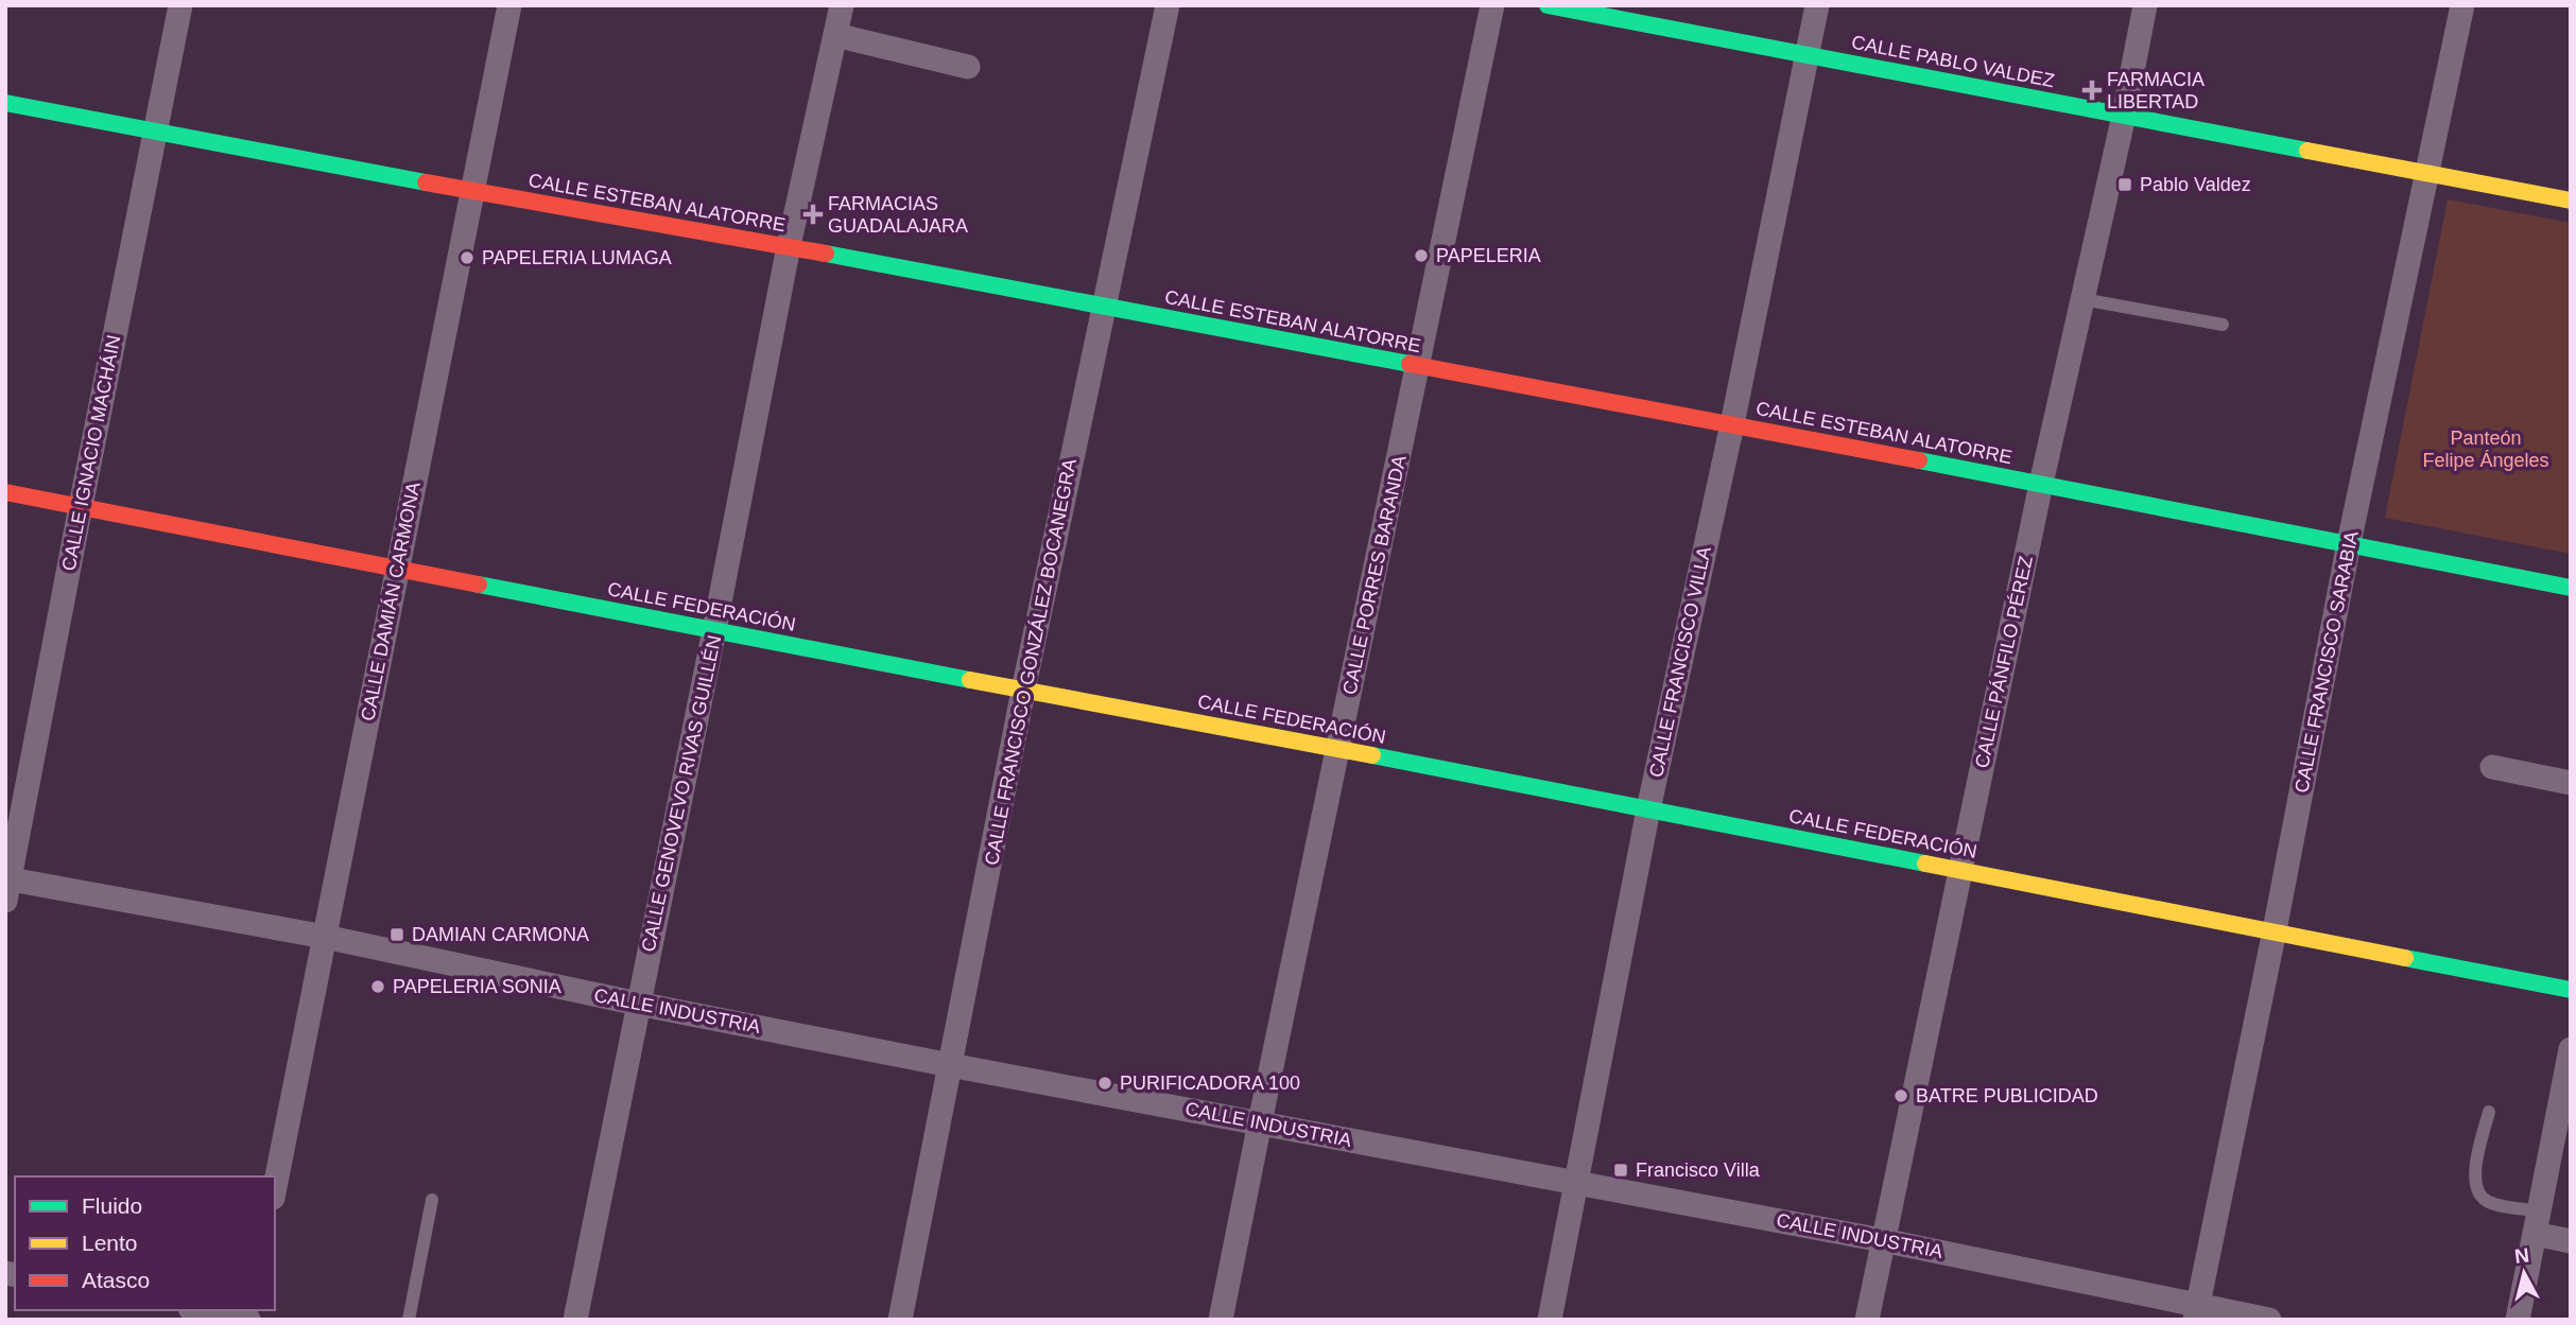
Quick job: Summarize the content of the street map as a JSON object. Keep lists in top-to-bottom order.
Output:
{
  "streets": {
    "street": [
      "CALLE PABLO VALDEZ",
      "CALLE ESTEBAN ALATORRE",
      "CALLE IGNACIO MACHÁIN",
      "CALLE PORRES BARANDA",
      "CALLE DAMIÁN CARMONA",
      "CALLE FEDERACIÓN",
      "CALLE FRANCISCO GONZÁLEZ BOCANEGRA",
      "CALLE FRANCISCO VILLA",
      "CALLE PÁNFILO PÉREZ",
      "CALLE FRANCISCO SARABIA",
      "CALLE GENOVEVO RIVAS GUILLÉN",
      "CALLE INDUSTRIA"
    ]
  },
  "crossings": [
    ["CALLE PABLO VALDEZ", "CALLE FRANCISCO VILLA"],
    ["CALLE PABLO VALDEZ", "CALLE PÁNFILO PÉREZ"],
    ["CALLE PABLO VALDEZ", "CALLE FRANCISCO SARABIA"],
    ["CALLE ESTEBAN ALATORRE", "CALLE IGNACIO MACHÁIN"],
    ["CALLE ESTEBAN ALATORRE", "CALLE PORRES BARANDA"],
    ["CALLE ESTEBAN ALATORRE", "CALLE DAMIÁN CARMONA"],
    ["CALLE ESTEBAN ALATORRE", "CALLE FRANCISCO GONZÁLEZ BOCANEGRA"],
    ["CALLE ESTEBAN ALATORRE", "CALLE FRANCISCO VILLA"],
    ["CALLE ESTEBAN ALATORRE", "CALLE PÁNFILO PÉREZ"],
    ["CALLE ESTEBAN ALATORRE", "CALLE FRANCISCO SARABIA"],
    ["CALLE ESTEBAN ALATORRE", "CALLE GENOVEVO RIVAS GUILLÉN"],
    ["CALLE IGNACIO MACHÁIN", "CALLE FEDERACIÓN"],
    ["CALLE IGNACIO MACHÁIN", "CALLE INDUSTRIA"],
    ["CALLE PORRES BARANDA", "CALLE FEDERACIÓN"],
    ["CALLE PORRES BARANDA", "CALLE INDUSTRIA"],
    ["CALLE DAMIÁN CARMONA", "CALLE FEDERACIÓN"],
    ["CALLE DAMIÁN CARMONA", "CALLE INDUSTRIA"],
    ["CALLE FEDERACIÓN", "CALLE FRANCISCO GONZÁLEZ BOCANEGRA"],
    ["CALLE FEDERACIÓN", "CALLE FRANCISCO VILLA"],
    ["CALLE FEDERACIÓN", "CALLE PÁNFILO PÉREZ"],
    ["CALLE FEDERACIÓN", "CALLE FRANCISCO SARABIA"],
    ["CALLE FEDERACIÓN", "CALLE GENOVEVO RIVAS GUILLÉN"],
    ["CALLE FRANCISCO GONZÁLEZ BOCANEGRA", "CALLE INDUSTRIA"],
    ["CALLE FRANCISCO VILLA", "CALLE INDUSTRIA"],
    ["CALLE PÁNFILO PÉREZ", "CALLE INDUSTRIA"],
    ["CALLE FRANCISCO SARABIA", "CALLE INDUSTRIA"],
    ["CALLE GENOVEVO RIVAS GUILLÉN", "CALLE INDUSTRIA"]
  ],
  "parks": ["Panteón Felipe Ángeles"],
  "places": {
    "health": ["FARMACIA LIBERTAD", "FARMACIAS GUADALAJARA"],
    "transit": ["Pablo Valdez", "DAMIAN CARMONA", "Francisco Villa"],
    "other": [
      "PAPELERIA",
      "PAPELERIA LUMAGA",
      "PAPELERIA SONIA",
      "PURIFICADORA 100",
      "BATRE PUBLICIDAD"
    ]
  },
  "legend": ["Fluido", "Lento", "Atasco"],
  "north": "top"
}
